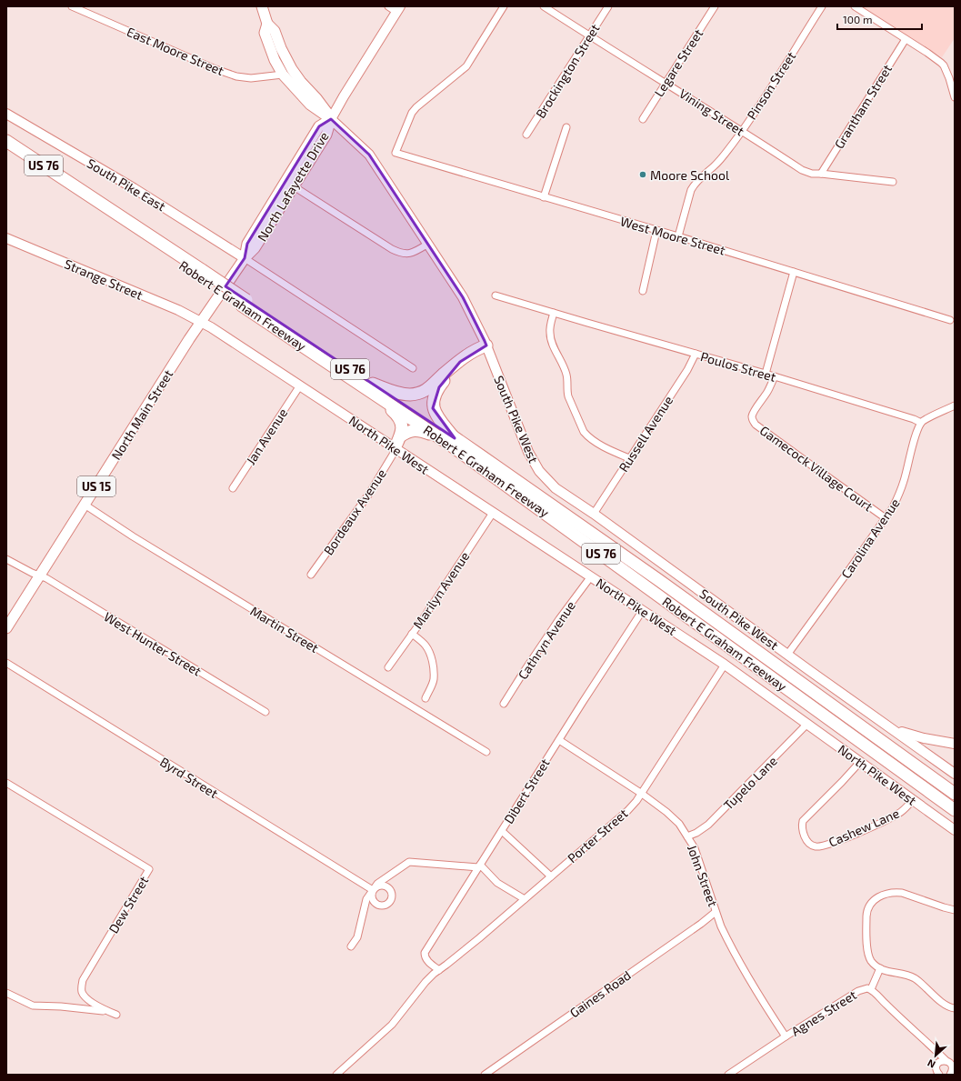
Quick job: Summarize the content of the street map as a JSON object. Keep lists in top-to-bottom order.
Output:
{
  "streets": {
    "highway": ["US 76", "Robert E Graham Freeway"],
    "main road": [
      "South Pike East",
      "North Lafayette Drive",
      "Strange Street",
      "North Main Street",
      "South Pike West",
      "North Pike West",
      "US 15"
    ],
    "street": [
      "East Moore Street",
      "Legare Street",
      "Brockington Street",
      "Pinson Street",
      "Grantham Street",
      "Vining Street",
      "West Moore Street",
      "Poulos Street",
      "Russell Avenue",
      "Jan Avenue",
      "Gamecock Village Court",
      "Bordeaux Avenue",
      "Carolina Avenue",
      "Marilyn Avenue",
      "Martin Street",
      "Cathryn Avenue",
      "West Hunter Street",
      "Byrd Street",
      "Tupelo Lane",
      "Dibert Street",
      "Cashew Lane",
      "Porter Street",
      "John Street",
      "Dew Street",
      "Gaines Road",
      "Agnes Street"
    ]
  },
  "crossings": [
    ["East Moore Street", "North Lafayette Drive"],
    ["Legare Street", "Vining Street"],
    ["Brockington Street", "Vining Street"],
    ["Pinson Street", "Vining Street"],
    ["Pinson Street", "West Moore Street"],
    ["Grantham Street", "Vining Street"],
    ["South Pike East", "North Lafayette Drive"],
    ["South Pike East", "North Main Street"],
    ["North Lafayette Drive", "North Main Street"],
    ["North Lafayette Drive", "South Pike West"],
    ["Strange Street", "North Main Street"],
    ["Strange Street", "North Pike West"],
    ["Poulos Street", "Russell Avenue"],
    ["Poulos Street", "Gamecock Village Court"],
    ["Poulos Street", "Carolina Avenue"],
    ["North Main Street", "North Pike West"],
    ["North Main Street", "Martin Street"],
    ["North Main Street", "West Hunter Street"],
    ["South Pike West", "Russell Avenue"],
    ["South Pike West", "Carolina Avenue"],
    ["Jan Avenue", "North Pike West"],
    ["North Pike West", "Bordeaux Avenue"],
    ["North Pike West", "Marilyn Avenue"],
    ["North Pike West", "Cathryn Avenue"],
    ["North Pike West", "Tupelo Lane"],
    ["North Pike West", "Dibert Street"],
    ["North Pike West", "Cashew Lane"],
    ["North Pike West", "Porter Street"],
    ["Gamecock Village Court", "Carolina Avenue"],
    ["Tupelo Lane", "John Street"],
    ["Dibert Street", "Porter Street"],
    ["Dibert Street", "John Street"],
    ["Porter Street", "John Street"],
    ["John Street", "Gaines Road"],
    ["John Street", "Agnes Street"]
  ],
  "places": ["Moore School"],
  "scale_bar": "100 m",
  "north": "bottom left"
}
